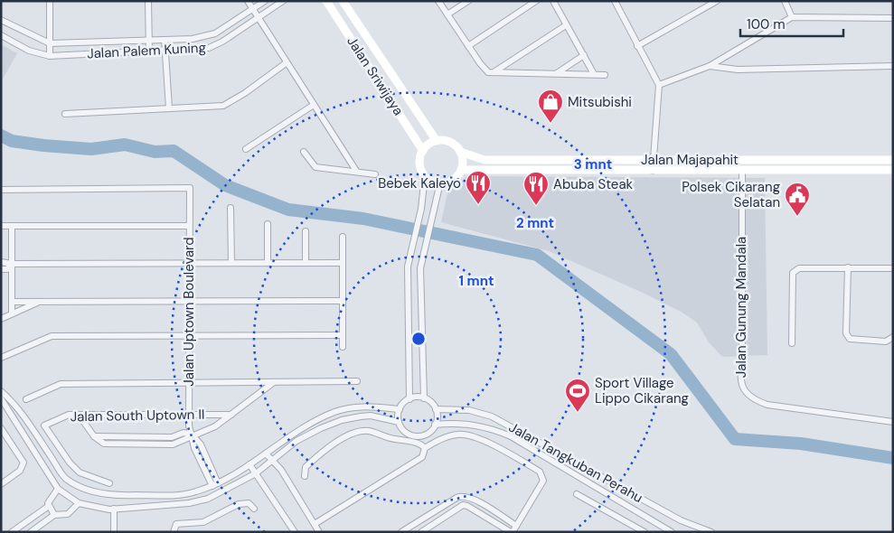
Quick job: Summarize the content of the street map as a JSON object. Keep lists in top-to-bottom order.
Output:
{
  "streets": {
    "street": [
      "Jalan Palem Kuning",
      "Jalan Sriwijaya",
      "Jalan Majapahit",
      "Jalan Gunung Mandala",
      "Jalan Uptown Boulevard",
      "Jalan South Uptown II",
      "Jalan Tangkuban Perahu"
    ]
  },
  "crossings": [
    ["Jalan Sriwijaya", "Jalan Majapahit"],
    ["Jalan Majapahit", "Jalan Gunung Mandala"],
    ["Jalan Uptown Boulevard", "Jalan South Uptown II"]
  ],
  "places": {
    "shop": ["Mitsubishi"],
    "restaurant": ["Bebek Kaleyo", "Abuba Steak"],
    "public building": ["Polsek Cikarang Selatan"],
    "sports": ["Sport Village Lippo Cikarang"]
  },
  "scale_bar": "100 m",
  "rings": ["3 mnt", "2 mnt", "1 mnt"]
}
